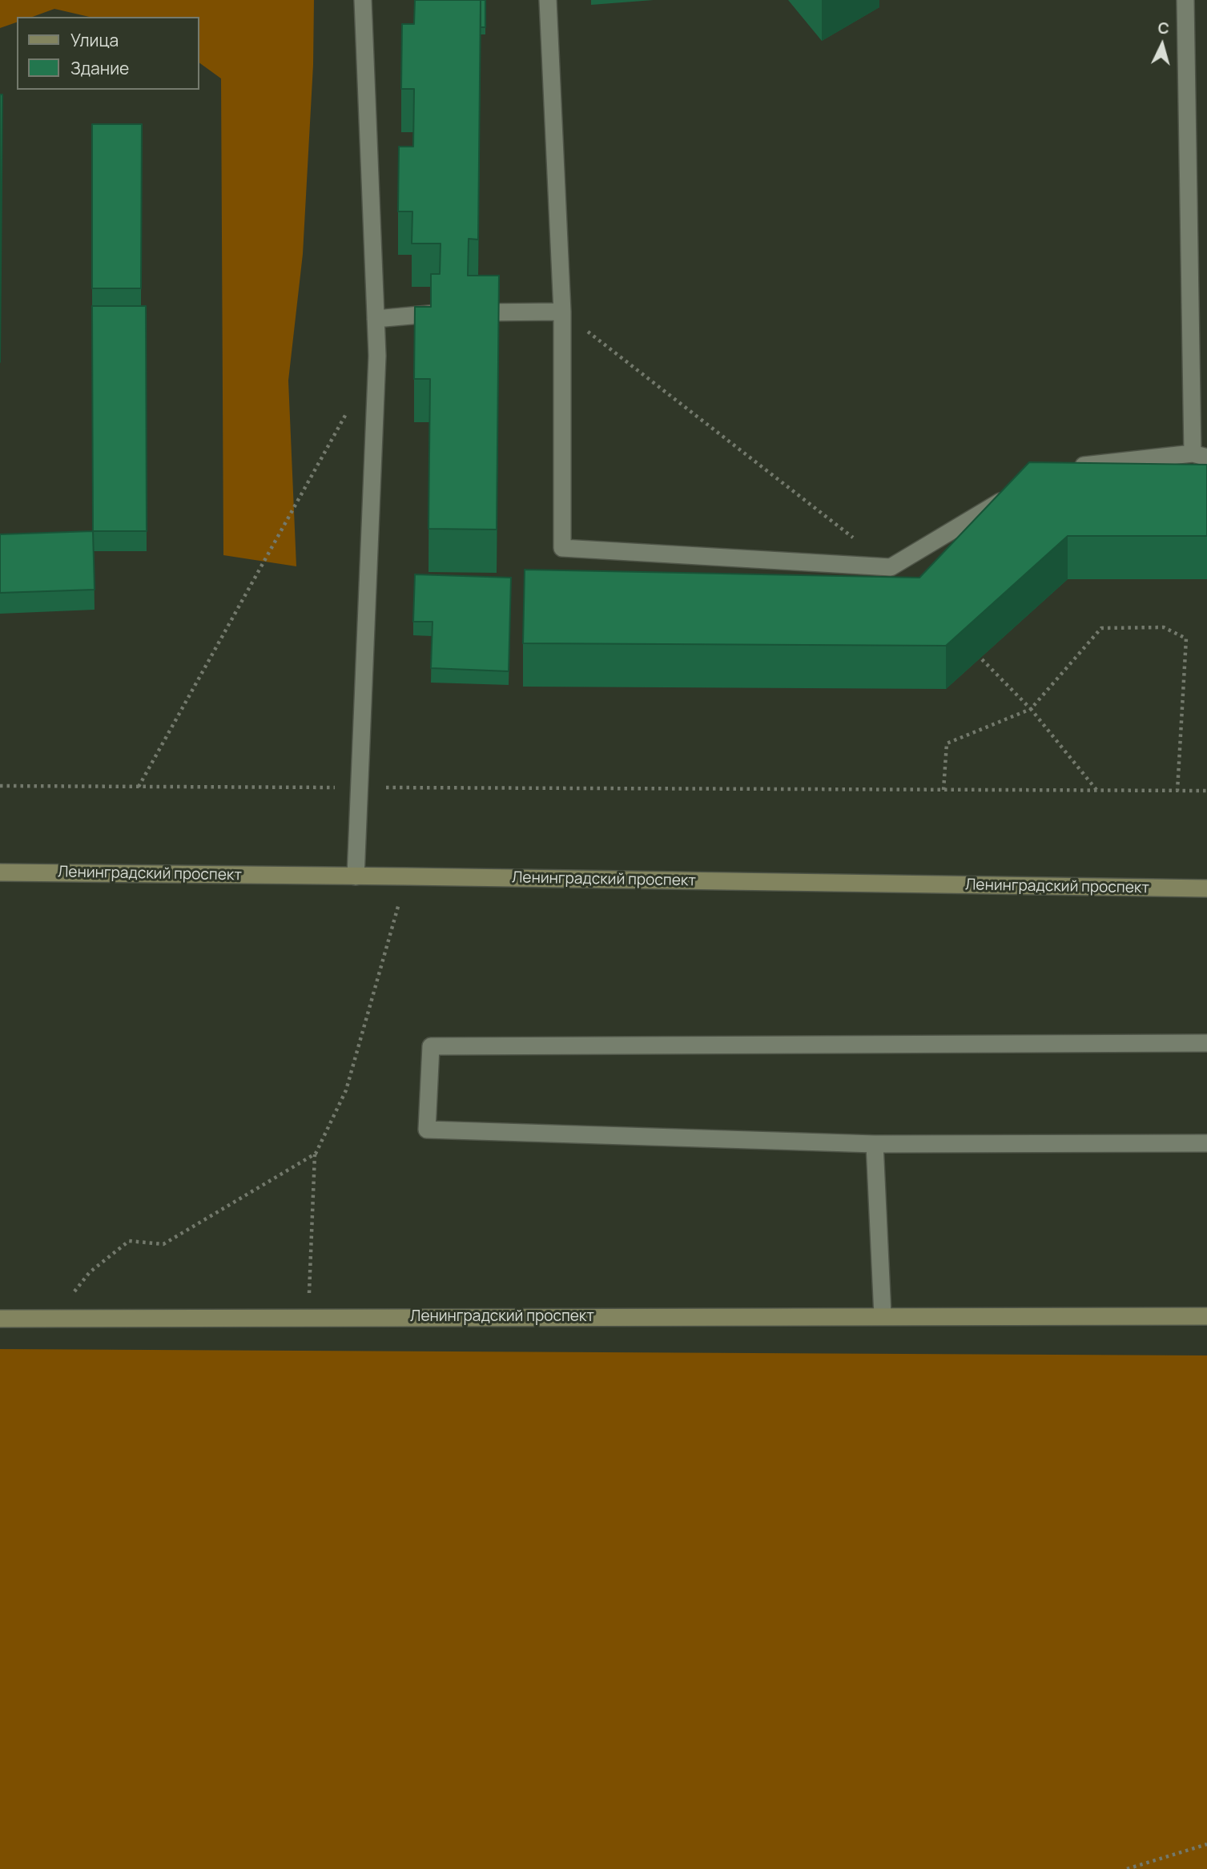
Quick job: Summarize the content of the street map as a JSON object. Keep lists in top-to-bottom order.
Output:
{
  "streets": {
    "main road": ["Ленинградский проспект"]
  },
  "legend": ["Улица", "Здание"],
  "north": "top"
}
